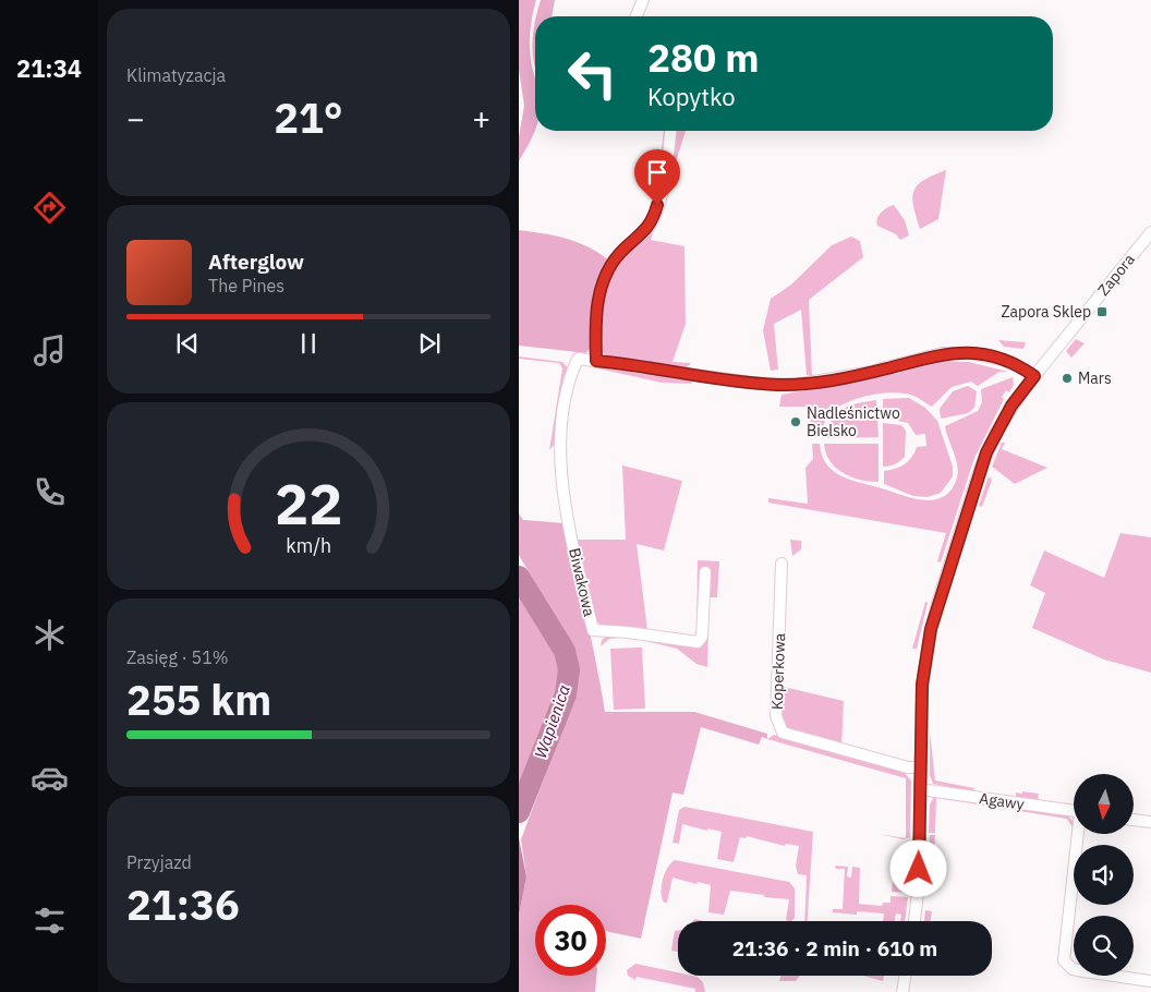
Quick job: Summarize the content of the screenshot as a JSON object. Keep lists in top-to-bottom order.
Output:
{
  "streets": {
    "street": [
      "Zapora",
      "Biwakowa",
      "Koperkowa",
      "Agawy"
    ]
  },
  "crossings": [
    ["Zapora", "Koperkowa"],
    ["Zapora", "Agawy"]
  ],
  "water": ["Wapienica"],
  "places": {
    "transit": ["Zapora Sklep"],
    "other": ["Mars", "Nadleśnictwo Bielsko"]
  },
  "north": "bottom",
  "page": {
    "tabs": "21:34",
    "tile": [
      "Klimatyzacja",
      ["Zasięg · 51%", "255 km"],
      ["Przyjazd", "21:36"]
    ],
    "turn": ["280 m", "Kopytko"],
    "heat": ["−", "21°", "+"],
    "song": ["Afterglow", "The Pines"],
    "limit": "30",
    "trip": "21:36 · 2 min · 610 m",
    "gauge": ["22", "km/h"]
  }
}
